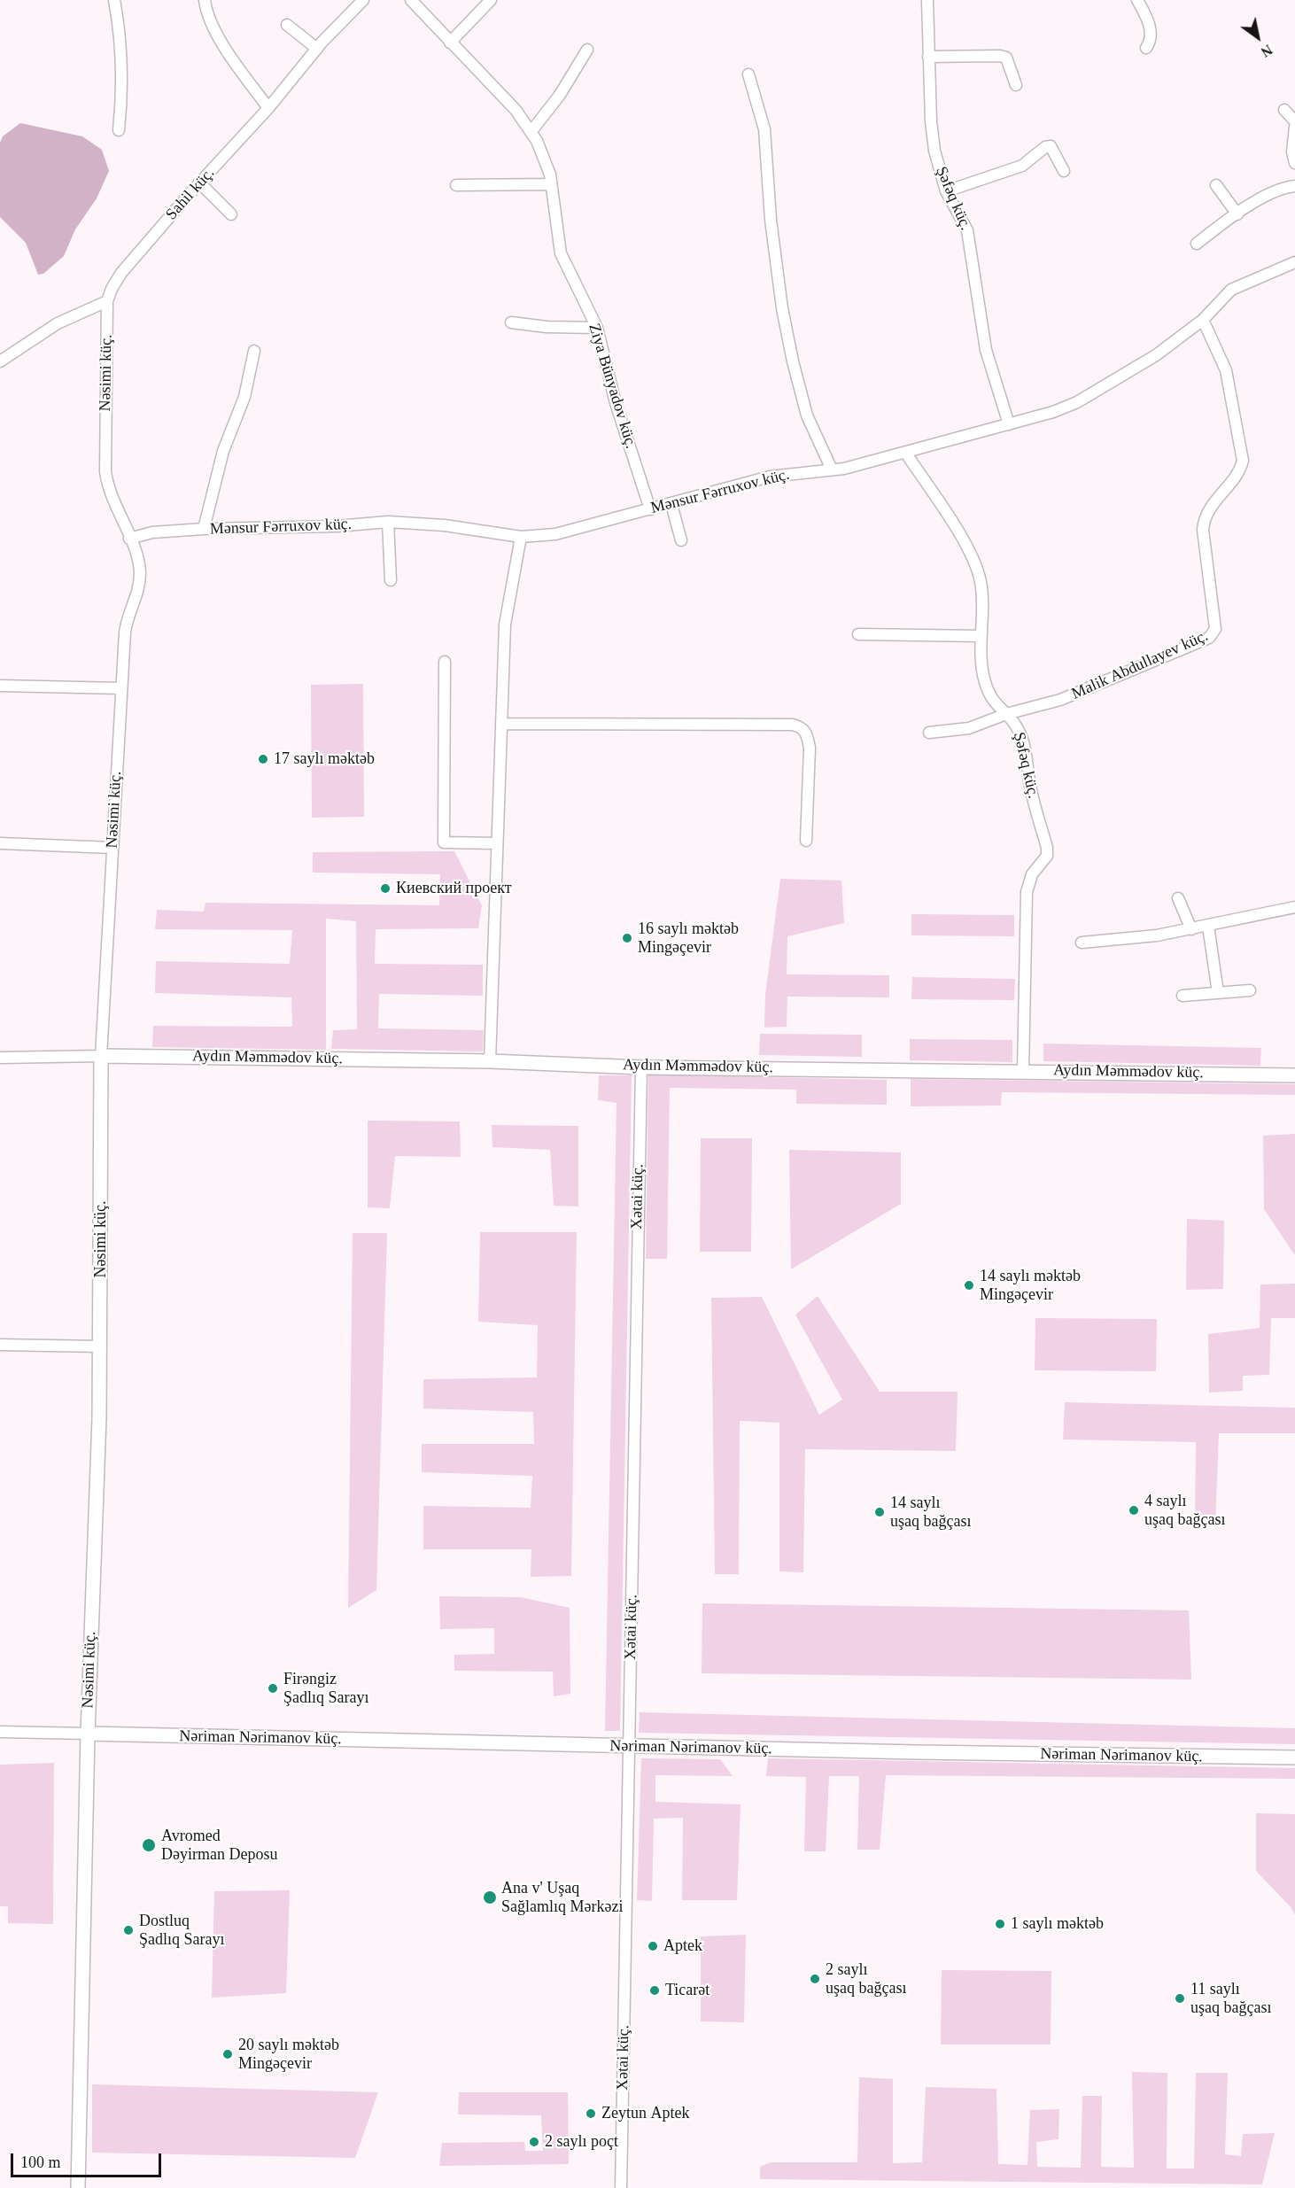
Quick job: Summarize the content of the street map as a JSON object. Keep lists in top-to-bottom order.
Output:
{
  "streets": {
    "street": [
      "Sahil küç.",
      "Şəfəq küç.",
      "Nəsimi küç.",
      "Ziya Bünyadov küç.",
      "Mənsur Fərruxov küç.",
      "Malik Abdullayev küç.",
      "Aydın Məmmədov küç.",
      "Xətai küç.",
      "Nəriman Nərimanov küç."
    ]
  },
  "crossings": [
    ["Sahil küç.", "Nəsimi küç."],
    ["Şəfəq küç.", "Mənsur Fərruxov küç."],
    ["Şəfəq küç.", "Malik Abdullayev küç."],
    ["Şəfəq küç.", "Aydın Məmmədov küç."],
    ["Nəsimi küç.", "Mənsur Fərruxov küç."],
    ["Nəsimi küç.", "Aydın Məmmədov küç."],
    ["Nəsimi küç.", "Nəriman Nərimanov küç."],
    ["Ziya Bünyadov küç.", "Mənsur Fərruxov küç."],
    ["Mənsur Fərruxov küç.", "Malik Abdullayev küç."],
    ["Aydın Məmmədov küç.", "Xətai küç."],
    ["Xətai küç.", "Nəriman Nərimanov küç."]
  ],
  "places": [
    "17 saylı məktəb",
    "Киевский проект",
    "16 saylı məktəb Mingəçevir",
    "14 saylı məktəb Mingəçevir",
    "4 saylı uşaq bağçası",
    "14 saylı uşaq bağçası",
    "Firəngiz Şadlıq Sarayı",
    "Avromed Dəyirman Deposu",
    "Ana v' Uşaq Sağlamlıq Mərkəzi",
    "1 saylı məktəb",
    "Dostluq Şadlıq Sarayı",
    "Aptek",
    "2 saylı uşaq bağçası",
    "Ticarət",
    "11 saylı uşaq bağçası",
    "20 saylı məktəb Mingəçevir",
    "Zeytun Aptek",
    "2 saylı poçt"
  ],
  "scale_bar": "100 m",
  "north": "bottom right"
}
